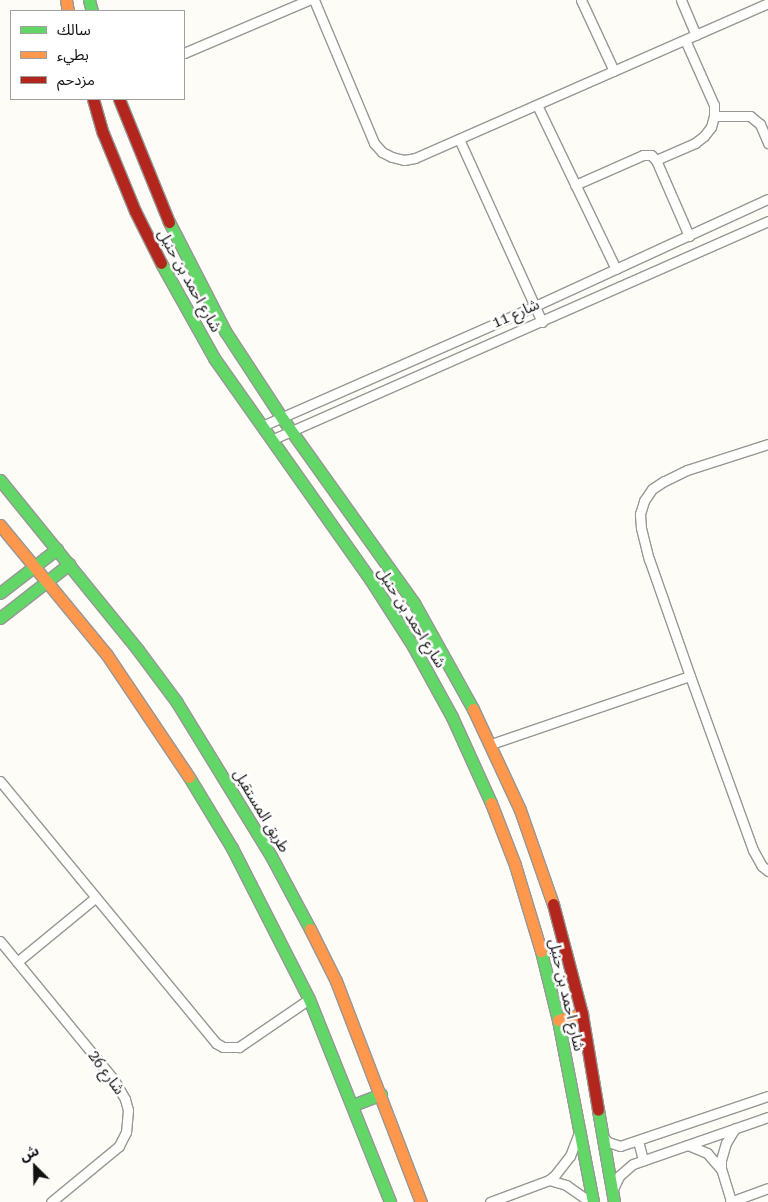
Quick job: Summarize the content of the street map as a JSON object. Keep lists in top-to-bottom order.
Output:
{
  "streets": {
    "street": [
      "شارع احمد بن حنبل",
      "شارع 11",
      "طريق المستقبل",
      "شارع 26"
    ]
  },
  "crossings": [
    ["شارع احمد بن حنبل", "شارع 11"]
  ],
  "legend": ["سالك", "بطيء", "مزدحم"],
  "north": "top left"
}
